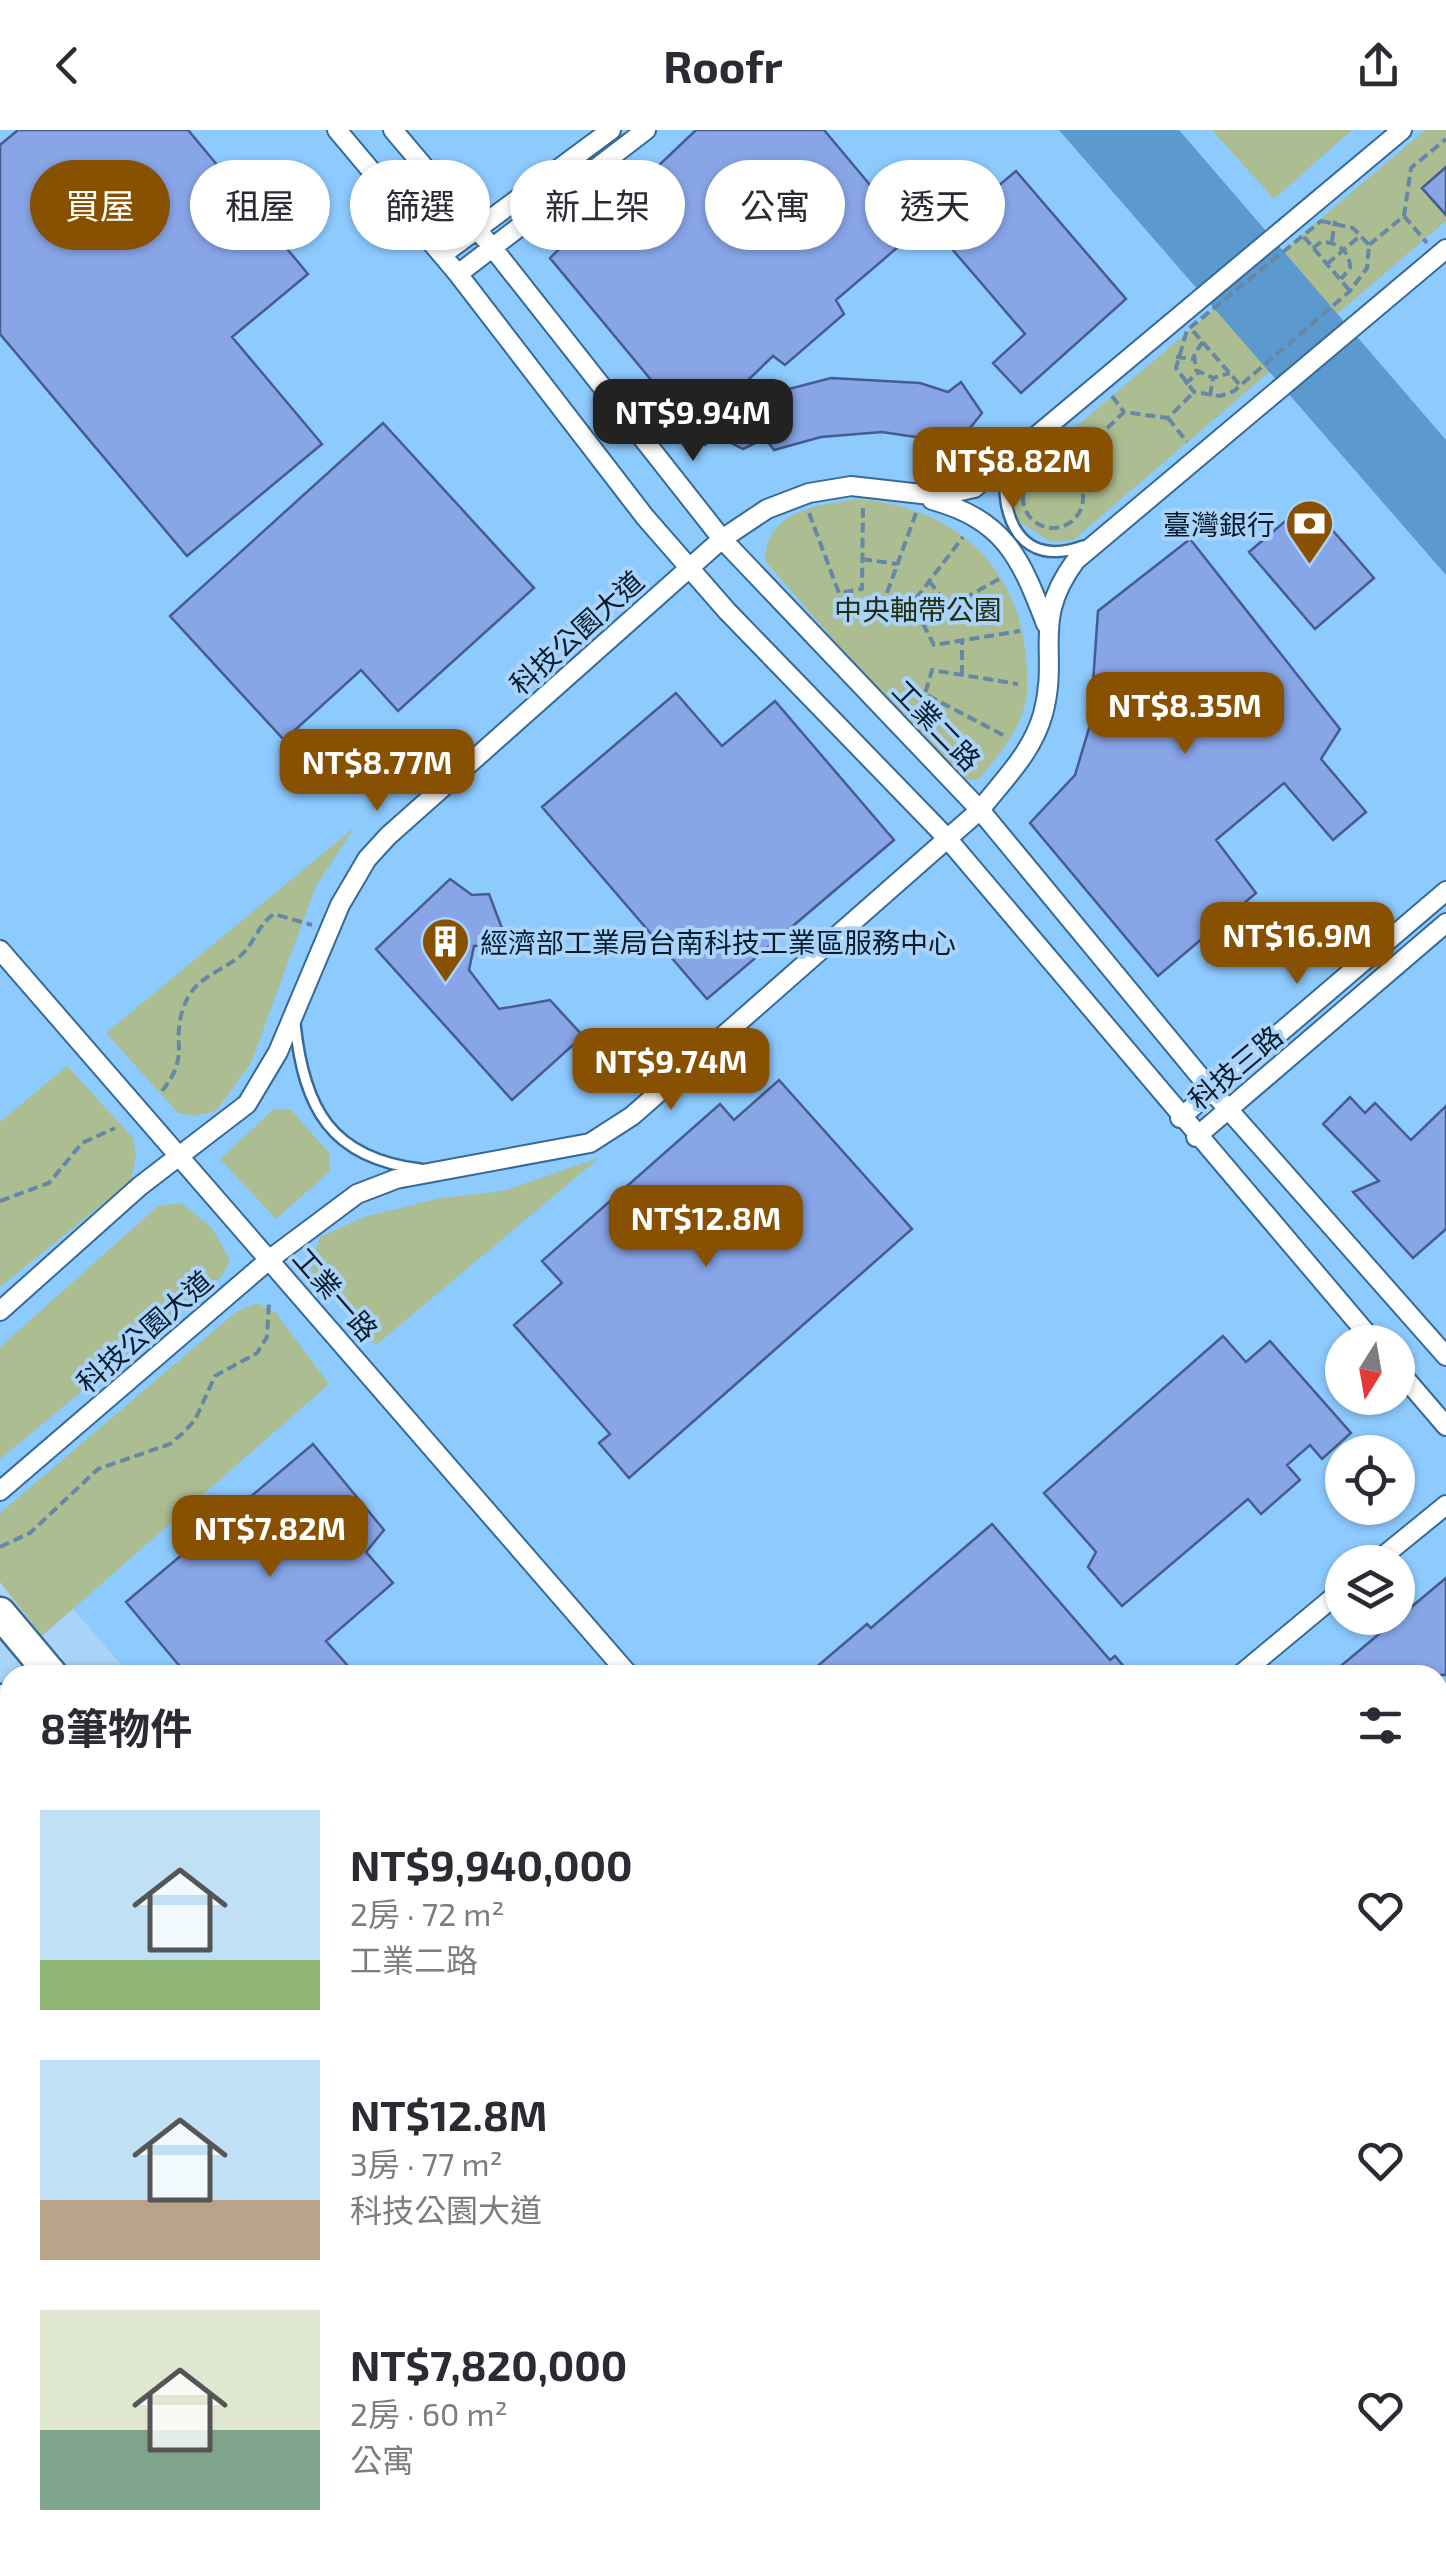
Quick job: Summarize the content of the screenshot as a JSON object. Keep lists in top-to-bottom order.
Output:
{
  "streets": {
    "street": [
      "科技公園大道",
      "工業二路",
      "科技三路",
      "工業一路"
    ]
  },
  "crossings": [
    ["科技公園大道", "工業二路"],
    ["科技公園大道", "工業一路"],
    ["工業二路", "科技三路"]
  ],
  "parks": ["中央軸帶公園"],
  "places": {
    "bank": ["臺灣銀行"],
    "building": ["經濟部工業局台南科技工業區服務中心"]
  },
  "north": "bottom",
  "page": {
    "header": "Roofr",
    "chip": [
      "買屋",
      "租屋",
      "篩選",
      "新上架",
      "公寓",
      "透天"
    ],
    "price": [
      "NT$9.94M",
      "NT$8.82M",
      "NT$8.35M",
      "NT$8.77M",
      "NT$16.9M",
      "NT$9.74M",
      "NT$12.8M",
      "NT$7.82M"
    ],
    "heading": "8筆物件",
    "list": [
      {
        "name": "NT$9,940,000",
        "note": "2房 · 72 m² · 工業二路"
      },
      {
        "name": "NT$12.8M",
        "note": "3房 · 77 m² · 科技公園大道"
      },
      {
        "name": "NT$7,820,000",
        "note": "2房 · 60 m² · 公寓"
      }
    ]
  }
}
